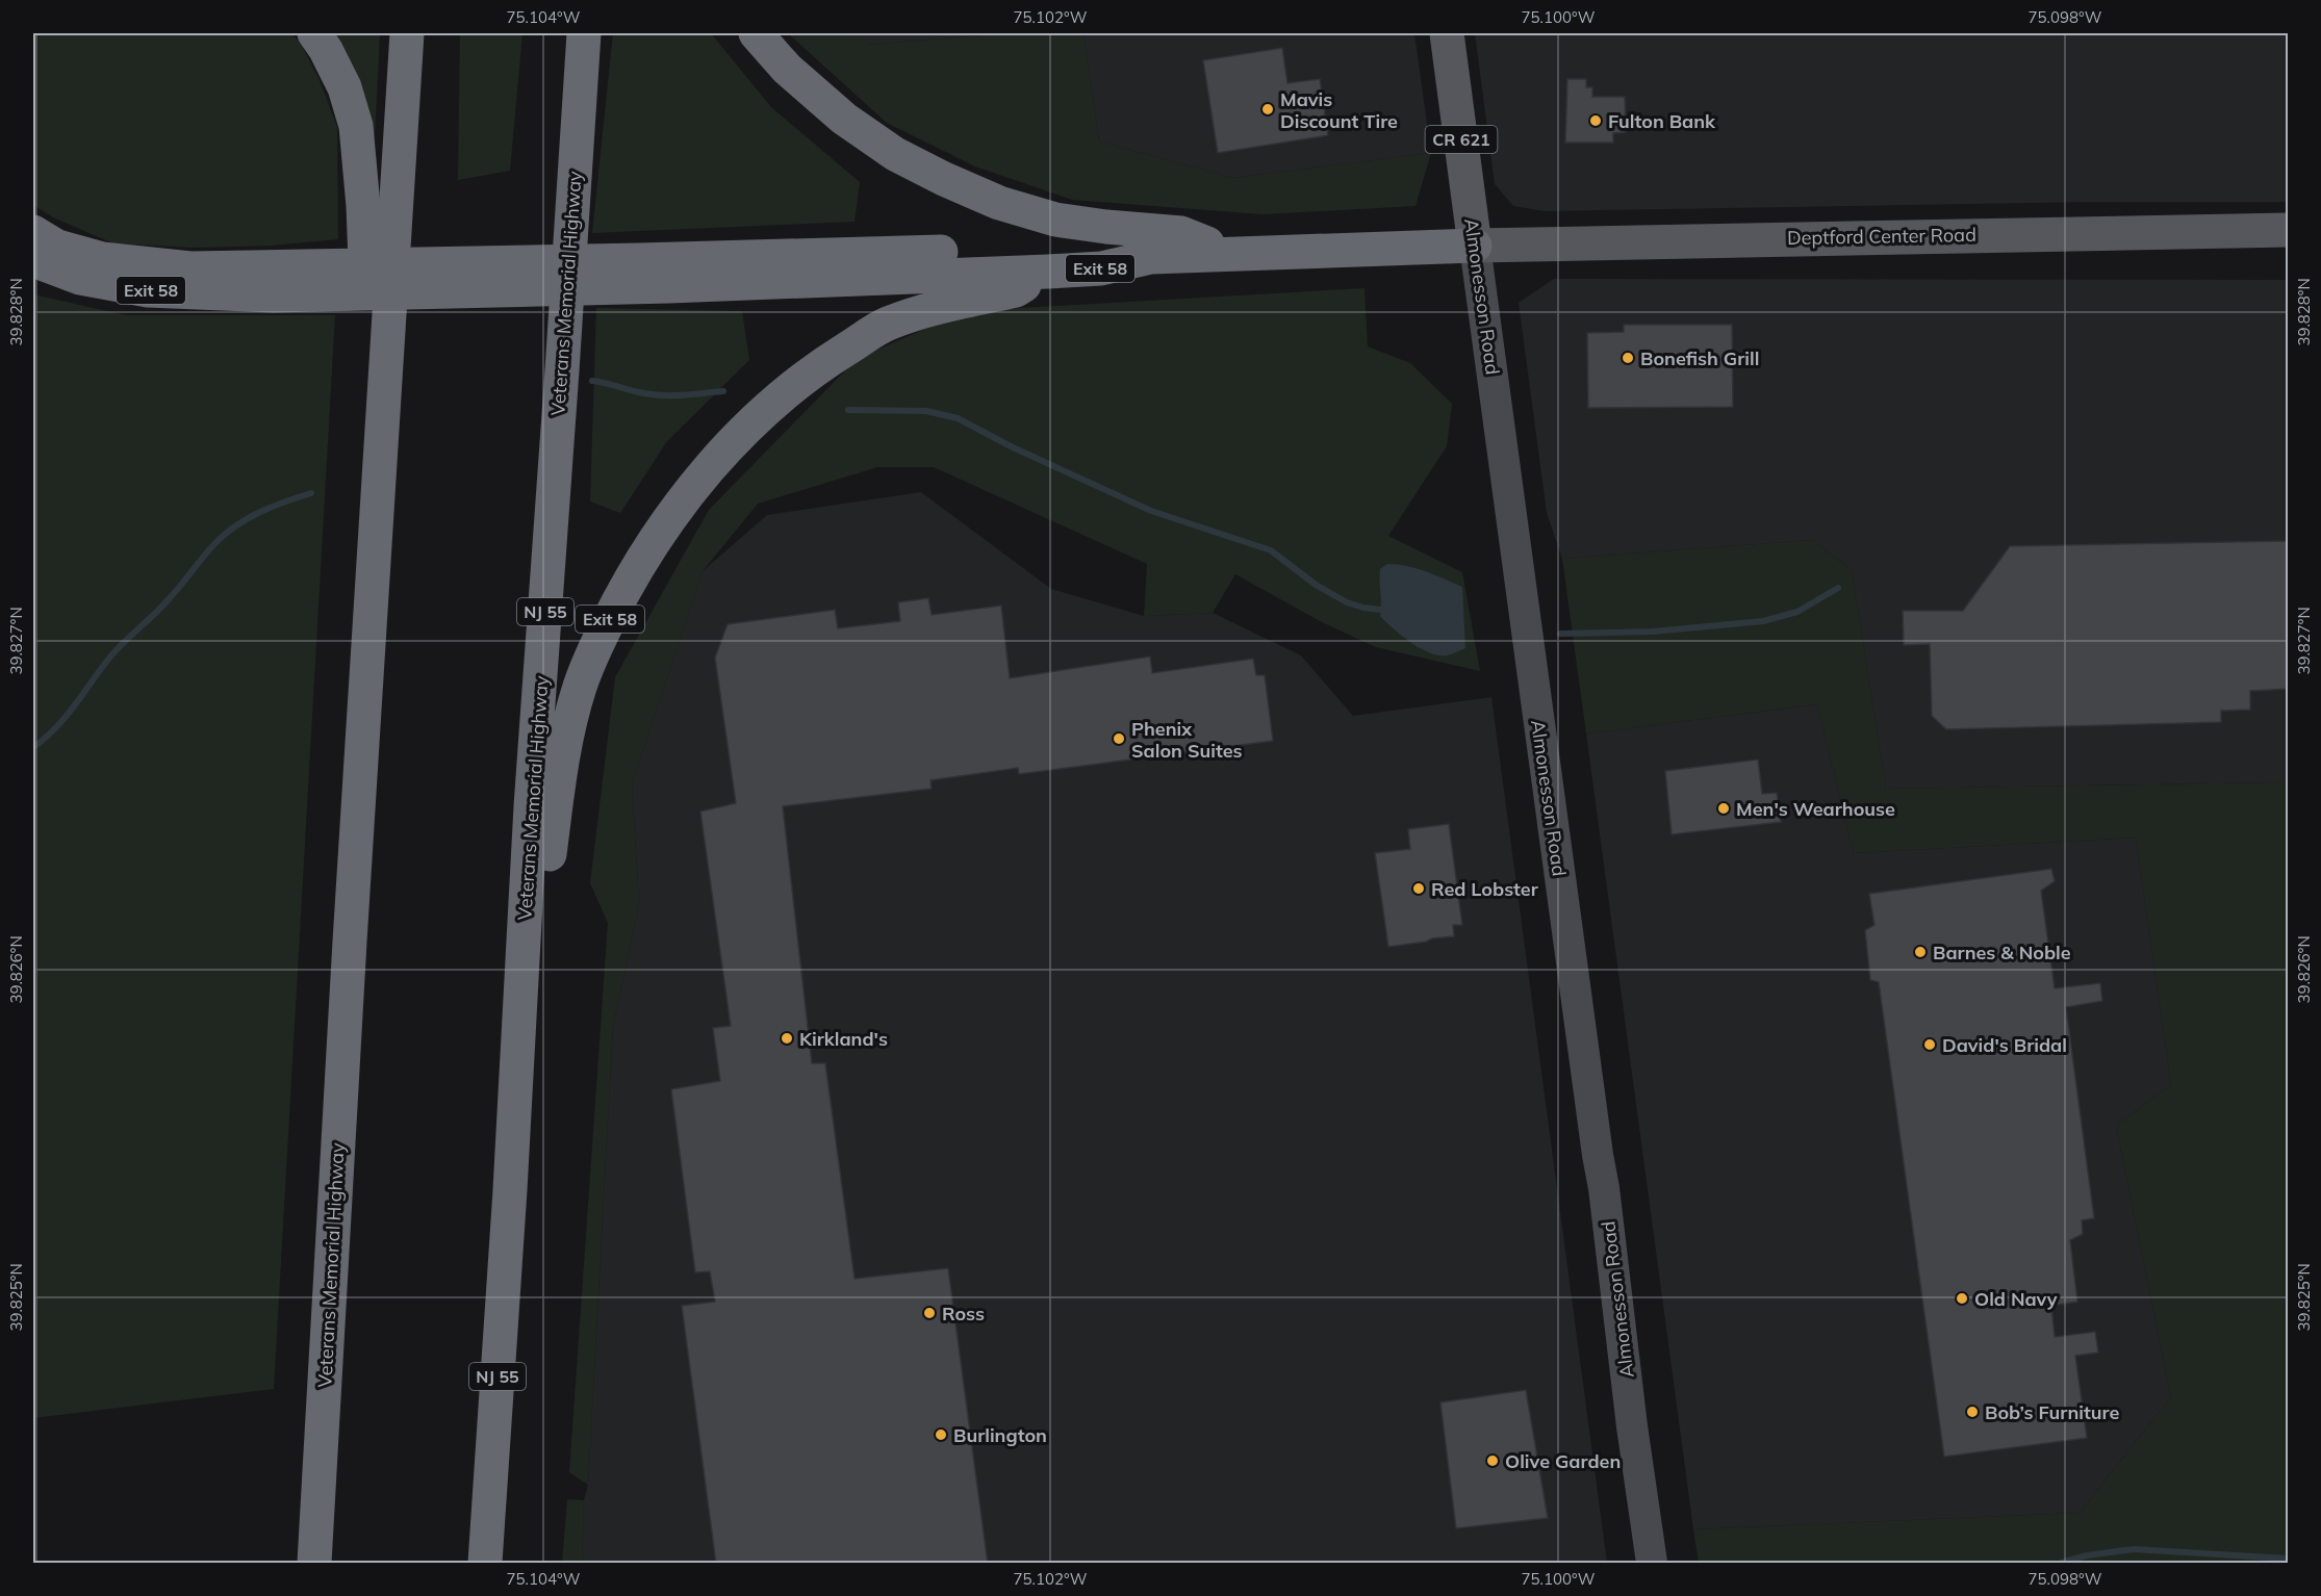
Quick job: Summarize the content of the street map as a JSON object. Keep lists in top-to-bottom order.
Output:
{
  "streets": {
    "highway": ["Exit 58", "Veterans Memorial Highway", "NJ 55"],
    "main road": ["CR 621", "Deptford Center Road", "Almonesson Road"]
  },
  "crossings": [
    ["Deptford Center Road", "Almonesson Road"],
    ["Exit 58", "Veterans Memorial Highway"]
  ],
  "places": [
    "Mavis Discount Tire",
    "Fulton Bank",
    "Bonefish Grill",
    "Phenix Salon Suites",
    "Men's Wearhouse",
    "Red Lobster",
    "Barnes & Noble",
    "Kirkland's",
    "David's Bridal",
    "Old Navy",
    "Ross",
    "Bob’s Furniture",
    "Burlington",
    "Olive Garden"
  ],
  "coordinates": [
    "75.104°W",
    "75.102°W",
    "75.100°W",
    "75.098°W",
    "39.828°N",
    "39.827°N",
    "39.826°N",
    "39.825°N"
  ]
}
